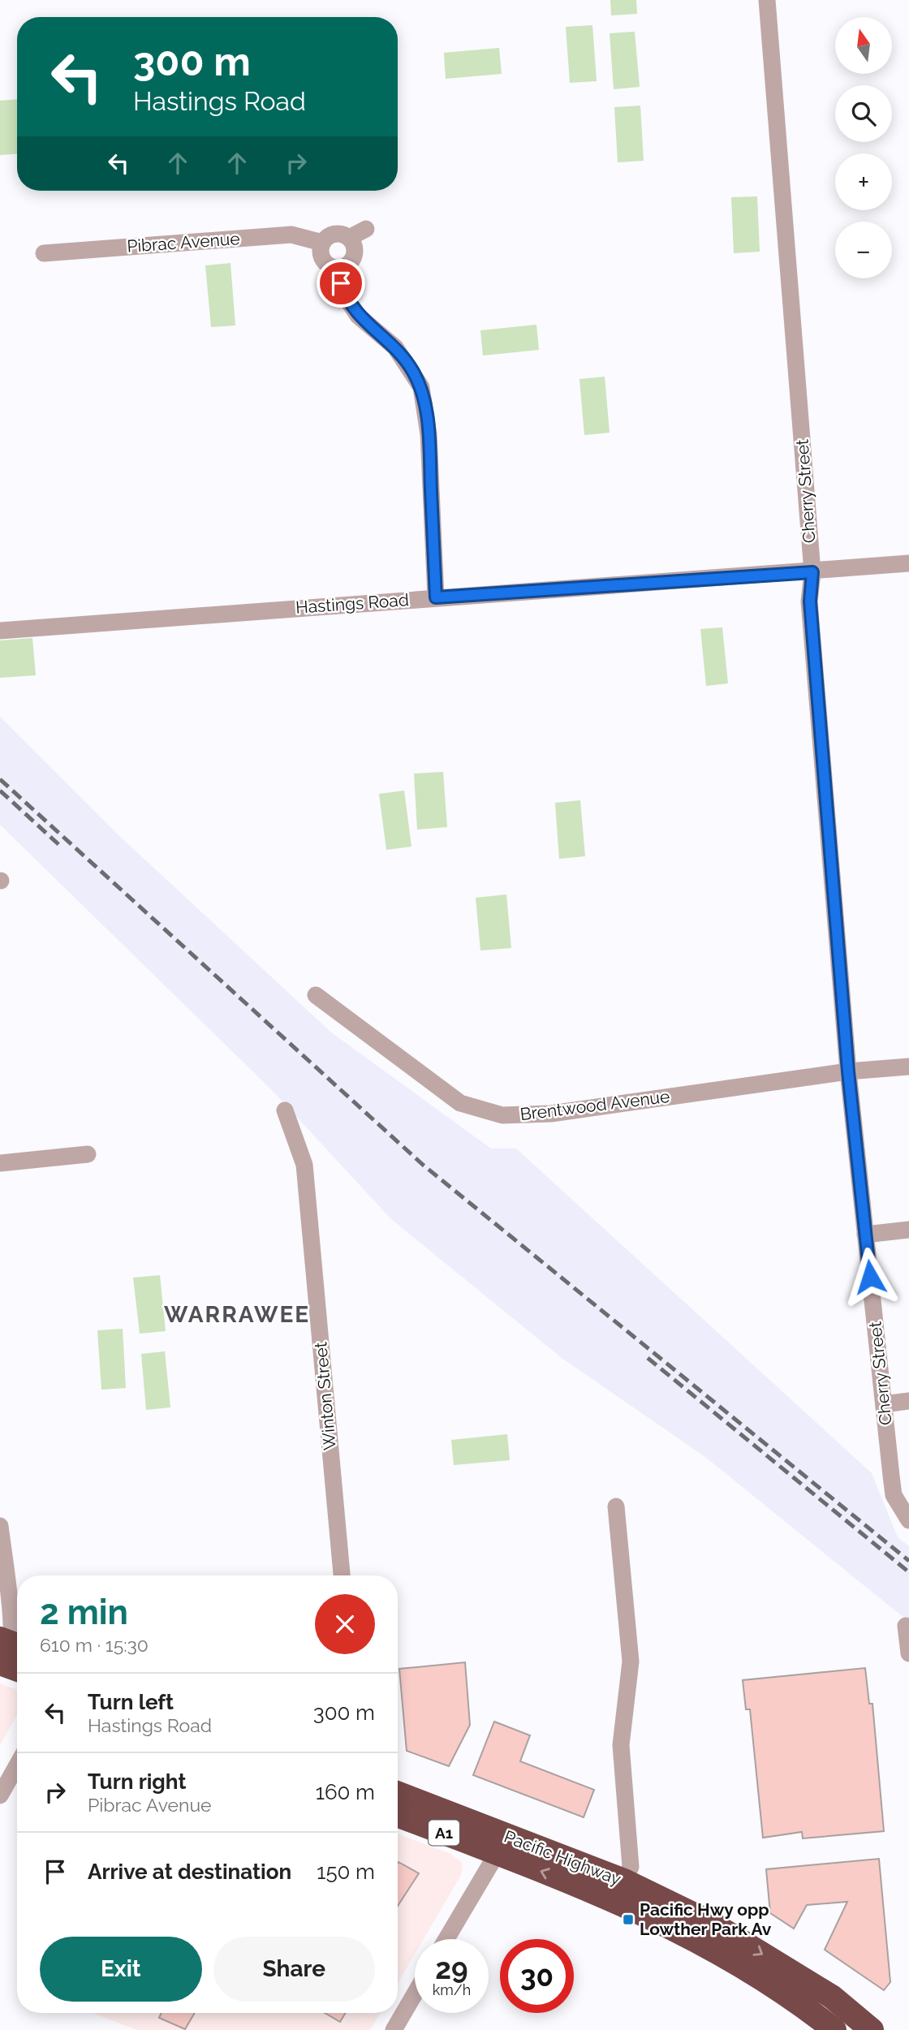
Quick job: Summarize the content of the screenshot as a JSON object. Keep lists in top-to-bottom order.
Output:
{
  "streets": {
    "highway": ["A1", "Pacific Highway"],
    "street": [
      "Pibrac Avenue",
      "Cherry Street",
      "Hastings Road",
      "Brentwood Avenue",
      "Winton Street"
    ]
  },
  "crossings": [
    ["Cherry Street", "Hastings Road"],
    ["Cherry Street", "Brentwood Avenue"]
  ],
  "districts": ["WARRAWEE"],
  "places": {
    "transit": ["Pacific Hwy opp Lowther Park Av"]
  },
  "north": "top",
  "page": {
    "map_buttons": ["+", "−"],
    "turn": ["300 m", "Hastings Road"],
    "heading": ["2 min", "610 m · 15:30"],
    "list": [
      {
        "name": "Turn left",
        "note": "Hastings Road",
        "value": "300 m"
      },
      {
        "name": "Turn right",
        "note": "Pibrac Avenue",
        "value": "160 m"
      },
      {
        "name": "Arrive at destination",
        "value": "150 m"
      }
    ],
    "buttons": ["Exit", "Share"],
    "speed": "29 km/h",
    "limit": "30"
  }
}
